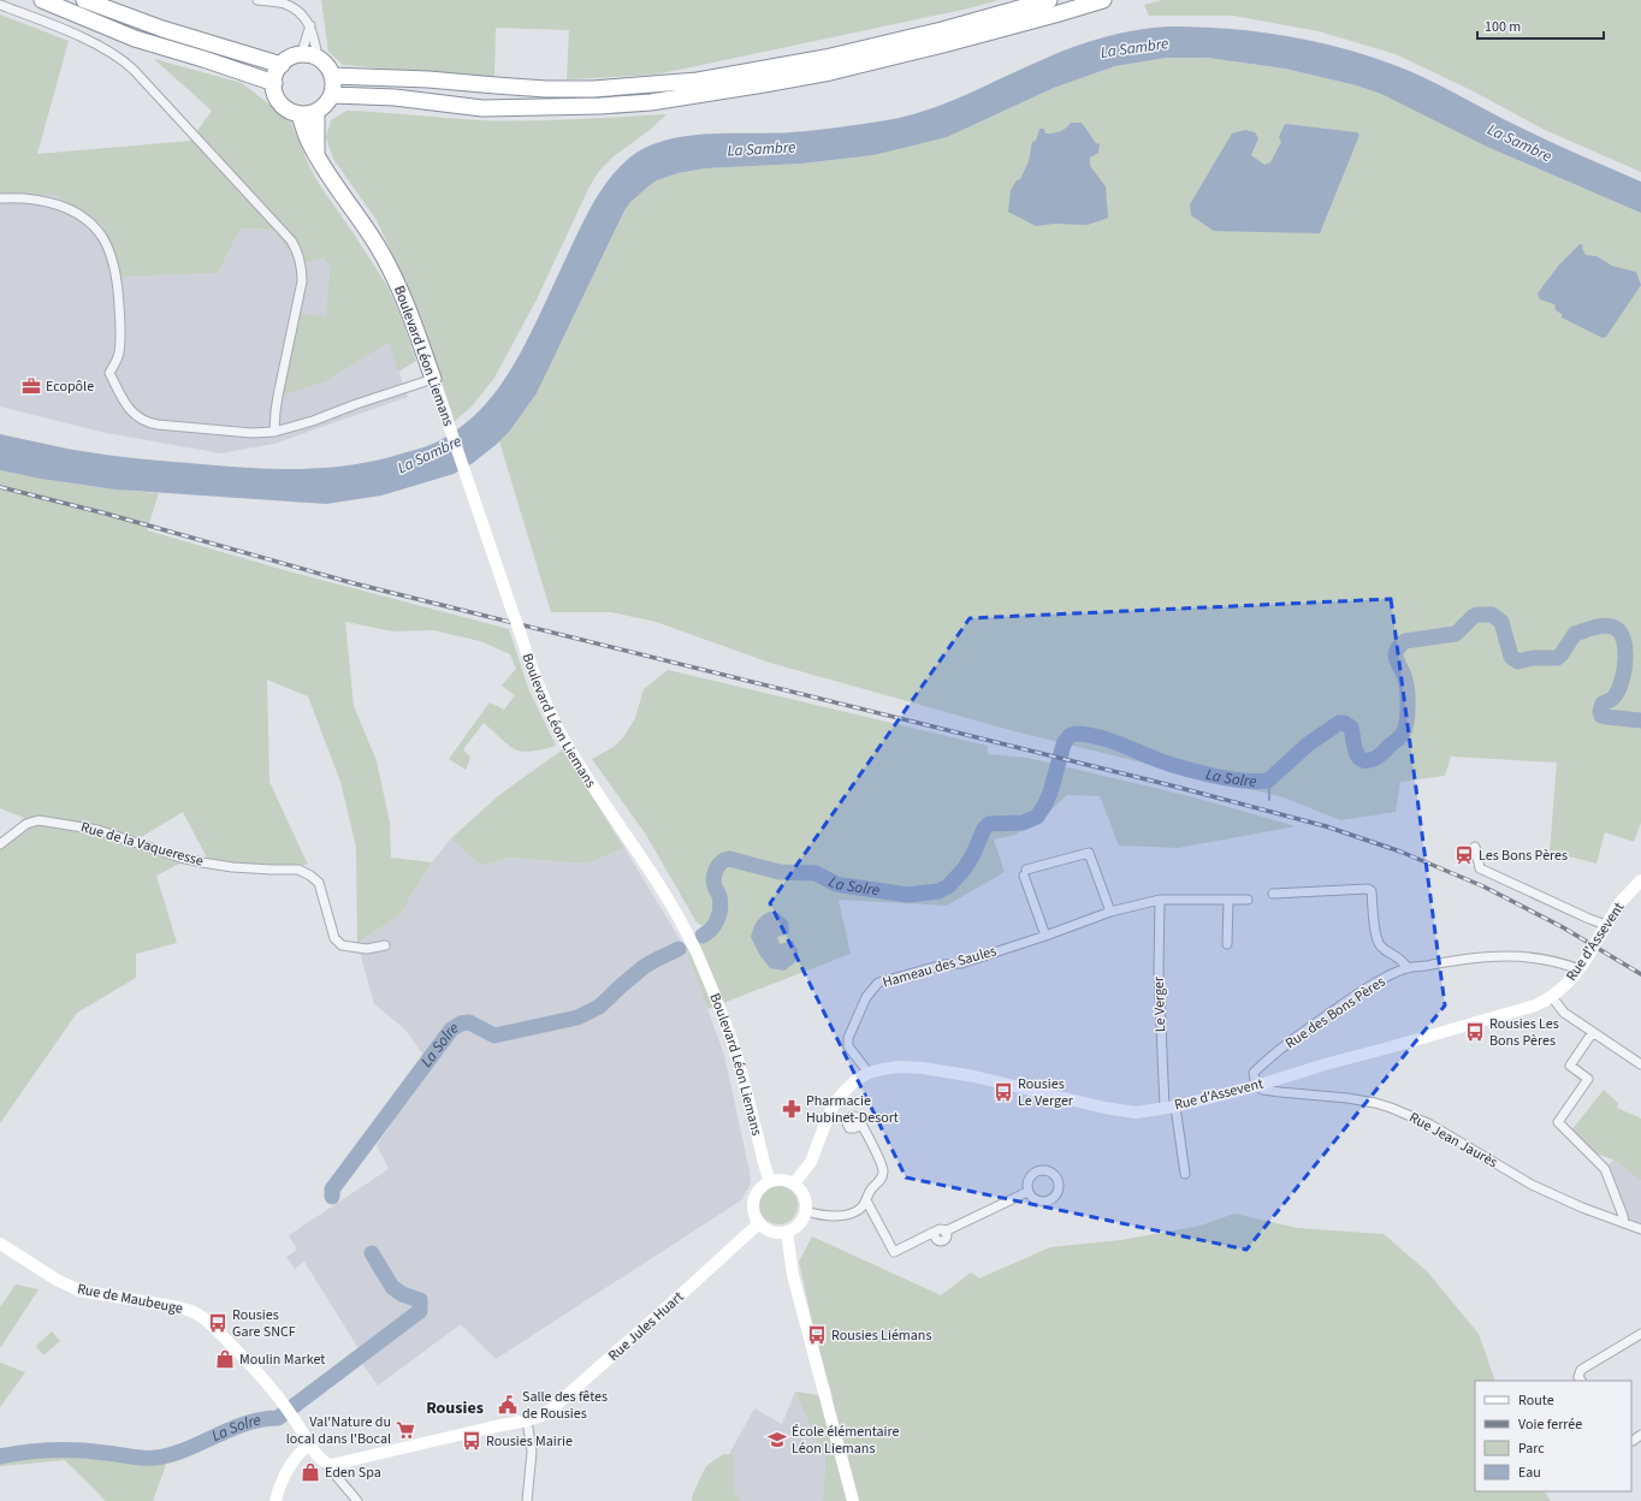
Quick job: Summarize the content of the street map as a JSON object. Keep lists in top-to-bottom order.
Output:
{
  "streets": {
    "highway": ["Boulevard Léon Liemans"],
    "street": [
      "Rue de la Vaqueresse",
      "Rue d'Assevent",
      "Hameau des Saules",
      "Le Verger",
      "Rue des Bons Pères",
      "Rue Jean Jaurès",
      "Rue de Maubeuge",
      "Rue Jules Huart"
    ]
  },
  "crossings": [
    ["Boulevard Léon Liemans", "Rue d'Assevent"],
    ["Boulevard Léon Liemans", "Rue Jules Huart"],
    ["Rue d'Assevent", "Hameau des Saules"],
    ["Rue d'Assevent", "Le Verger"],
    ["Rue d'Assevent", "Rue des Bons Pères"],
    ["Rue d'Assevent", "Rue Jean Jaurès"],
    ["Rue d'Assevent", "Rue Jules Huart"],
    ["Rue des Bons Pères", "Rue Jean Jaurès"],
    ["Rue de Maubeuge", "Rue Jules Huart"]
  ],
  "districts": ["Rousies"],
  "water": ["La Sambre", "La Solre"],
  "places": {
    "office": ["Ecopôle"],
    "station": ["Les Bons Pères"],
    "bus stop": [
      "Rousies Les Bons Pères",
      "Rousies Le Verger",
      "Rousies Gare SNCF",
      "Rousies Liémans",
      "Rousies Mairie"
    ],
    "pharmacy": ["Pharmacie Hubinet-Desort"],
    "shop": ["Moulin Market", "Eden Spa"],
    "public building": ["Salle des fêtes de Rousies"],
    "supermarket": ["Val'Nature du local dans l'Bocal"],
    "school or university": ["École élémentaire Léon Liemans"]
  },
  "legend": [
    "Route",
    "Voie ferrée",
    "Parc",
    "Eau"
  ],
  "scale_bar": "100 m"
}
